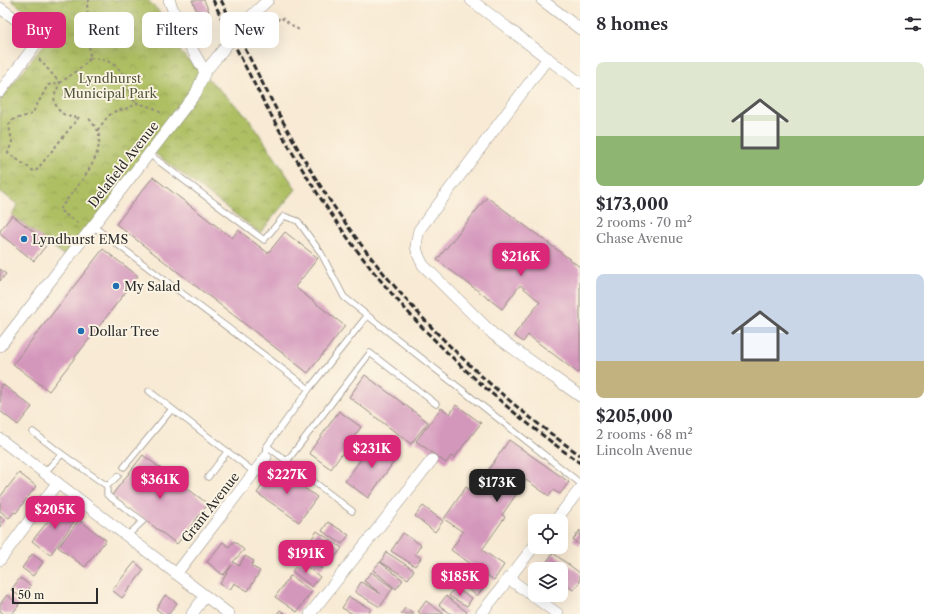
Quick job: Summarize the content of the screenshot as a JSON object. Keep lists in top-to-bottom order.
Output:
{
  "streets": {
    "street": ["Delafield Avenue", "Grant Avenue"]
  },
  "parks": ["Lyndhurst Municipal Park"],
  "places": ["Lyndhurst EMS", "My Salad", "Dollar Tree"],
  "scale_bar": "50 m",
  "page": {
    "heading": "8 homes",
    "chip": [
      "Buy",
      "Rent",
      "Filters",
      "New"
    ],
    "list": [
      {
        "name": "$173,000",
        "note": "2 rooms · 70 m² · Chase Avenue"
      },
      {
        "name": "$205,000",
        "note": "2 rooms · 68 m² · Lincoln Avenue"
      }
    ],
    "price": [
      "$216K",
      "$231K",
      "$227K",
      "$361K",
      "$173K",
      "$205K",
      "$191K",
      "$185K"
    ],
    "scale": "50 m"
  }
}
